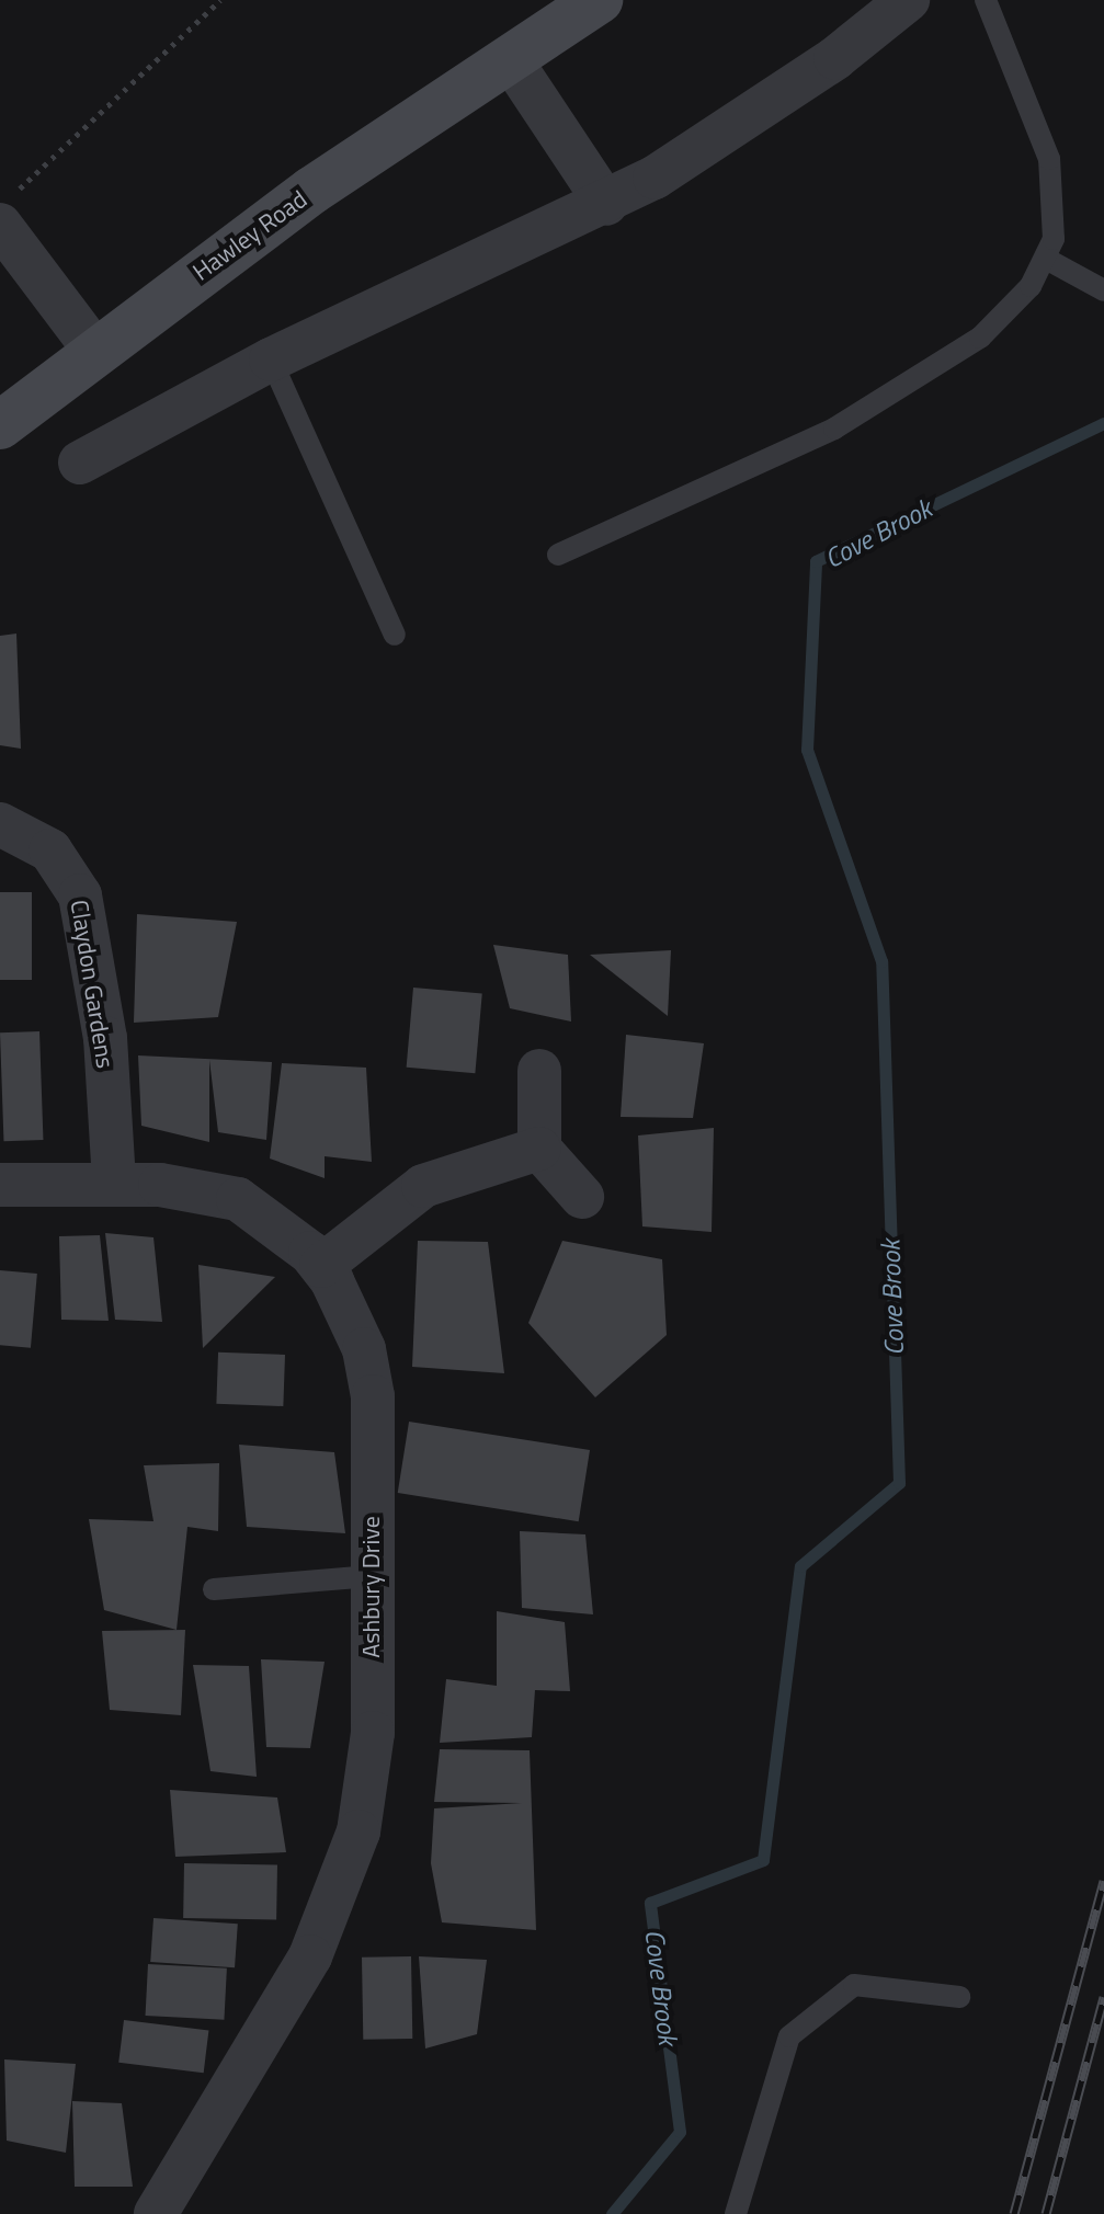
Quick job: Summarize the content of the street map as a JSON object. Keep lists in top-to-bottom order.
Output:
{
  "streets": {
    "main road": ["Hawley Road"],
    "street": ["Claydon Gardens", "Ashbury Drive"]
  },
  "crossings": [
    ["Claydon Gardens", "Ashbury Drive"]
  ],
  "water": ["Cove Brook"]
}
